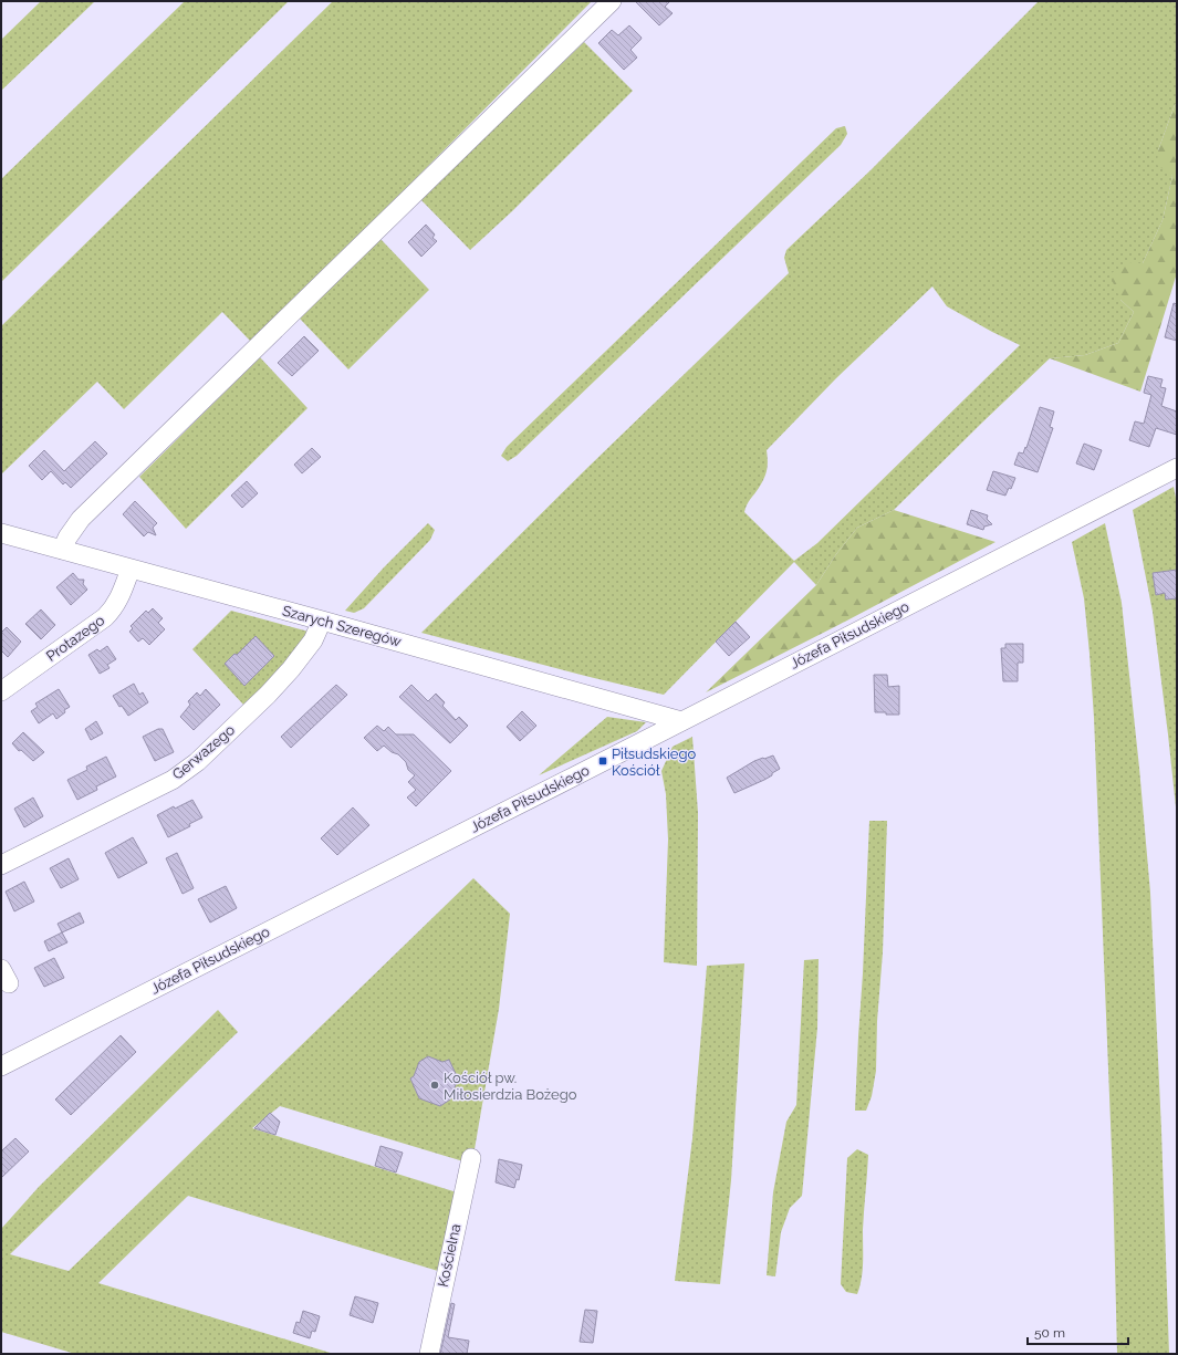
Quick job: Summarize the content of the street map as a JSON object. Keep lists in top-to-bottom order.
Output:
{
  "streets": {
    "street": [
      "Szarych Szeregów",
      "Józefa Piłsudskiego",
      "Protazego",
      "Gerwazego",
      "Kościelna"
    ]
  },
  "crossings": [
    ["Szarych Szeregów", "Józefa Piłsudskiego"],
    ["Szarych Szeregów", "Protazego"],
    ["Szarych Szeregów", "Gerwazego"]
  ],
  "places": {
    "transit": ["Piłsudskiego Kościół"],
    "other": ["Kościół pw. Miłosierdzia Bożego"]
  },
  "scale_bar": "50 m"
}
